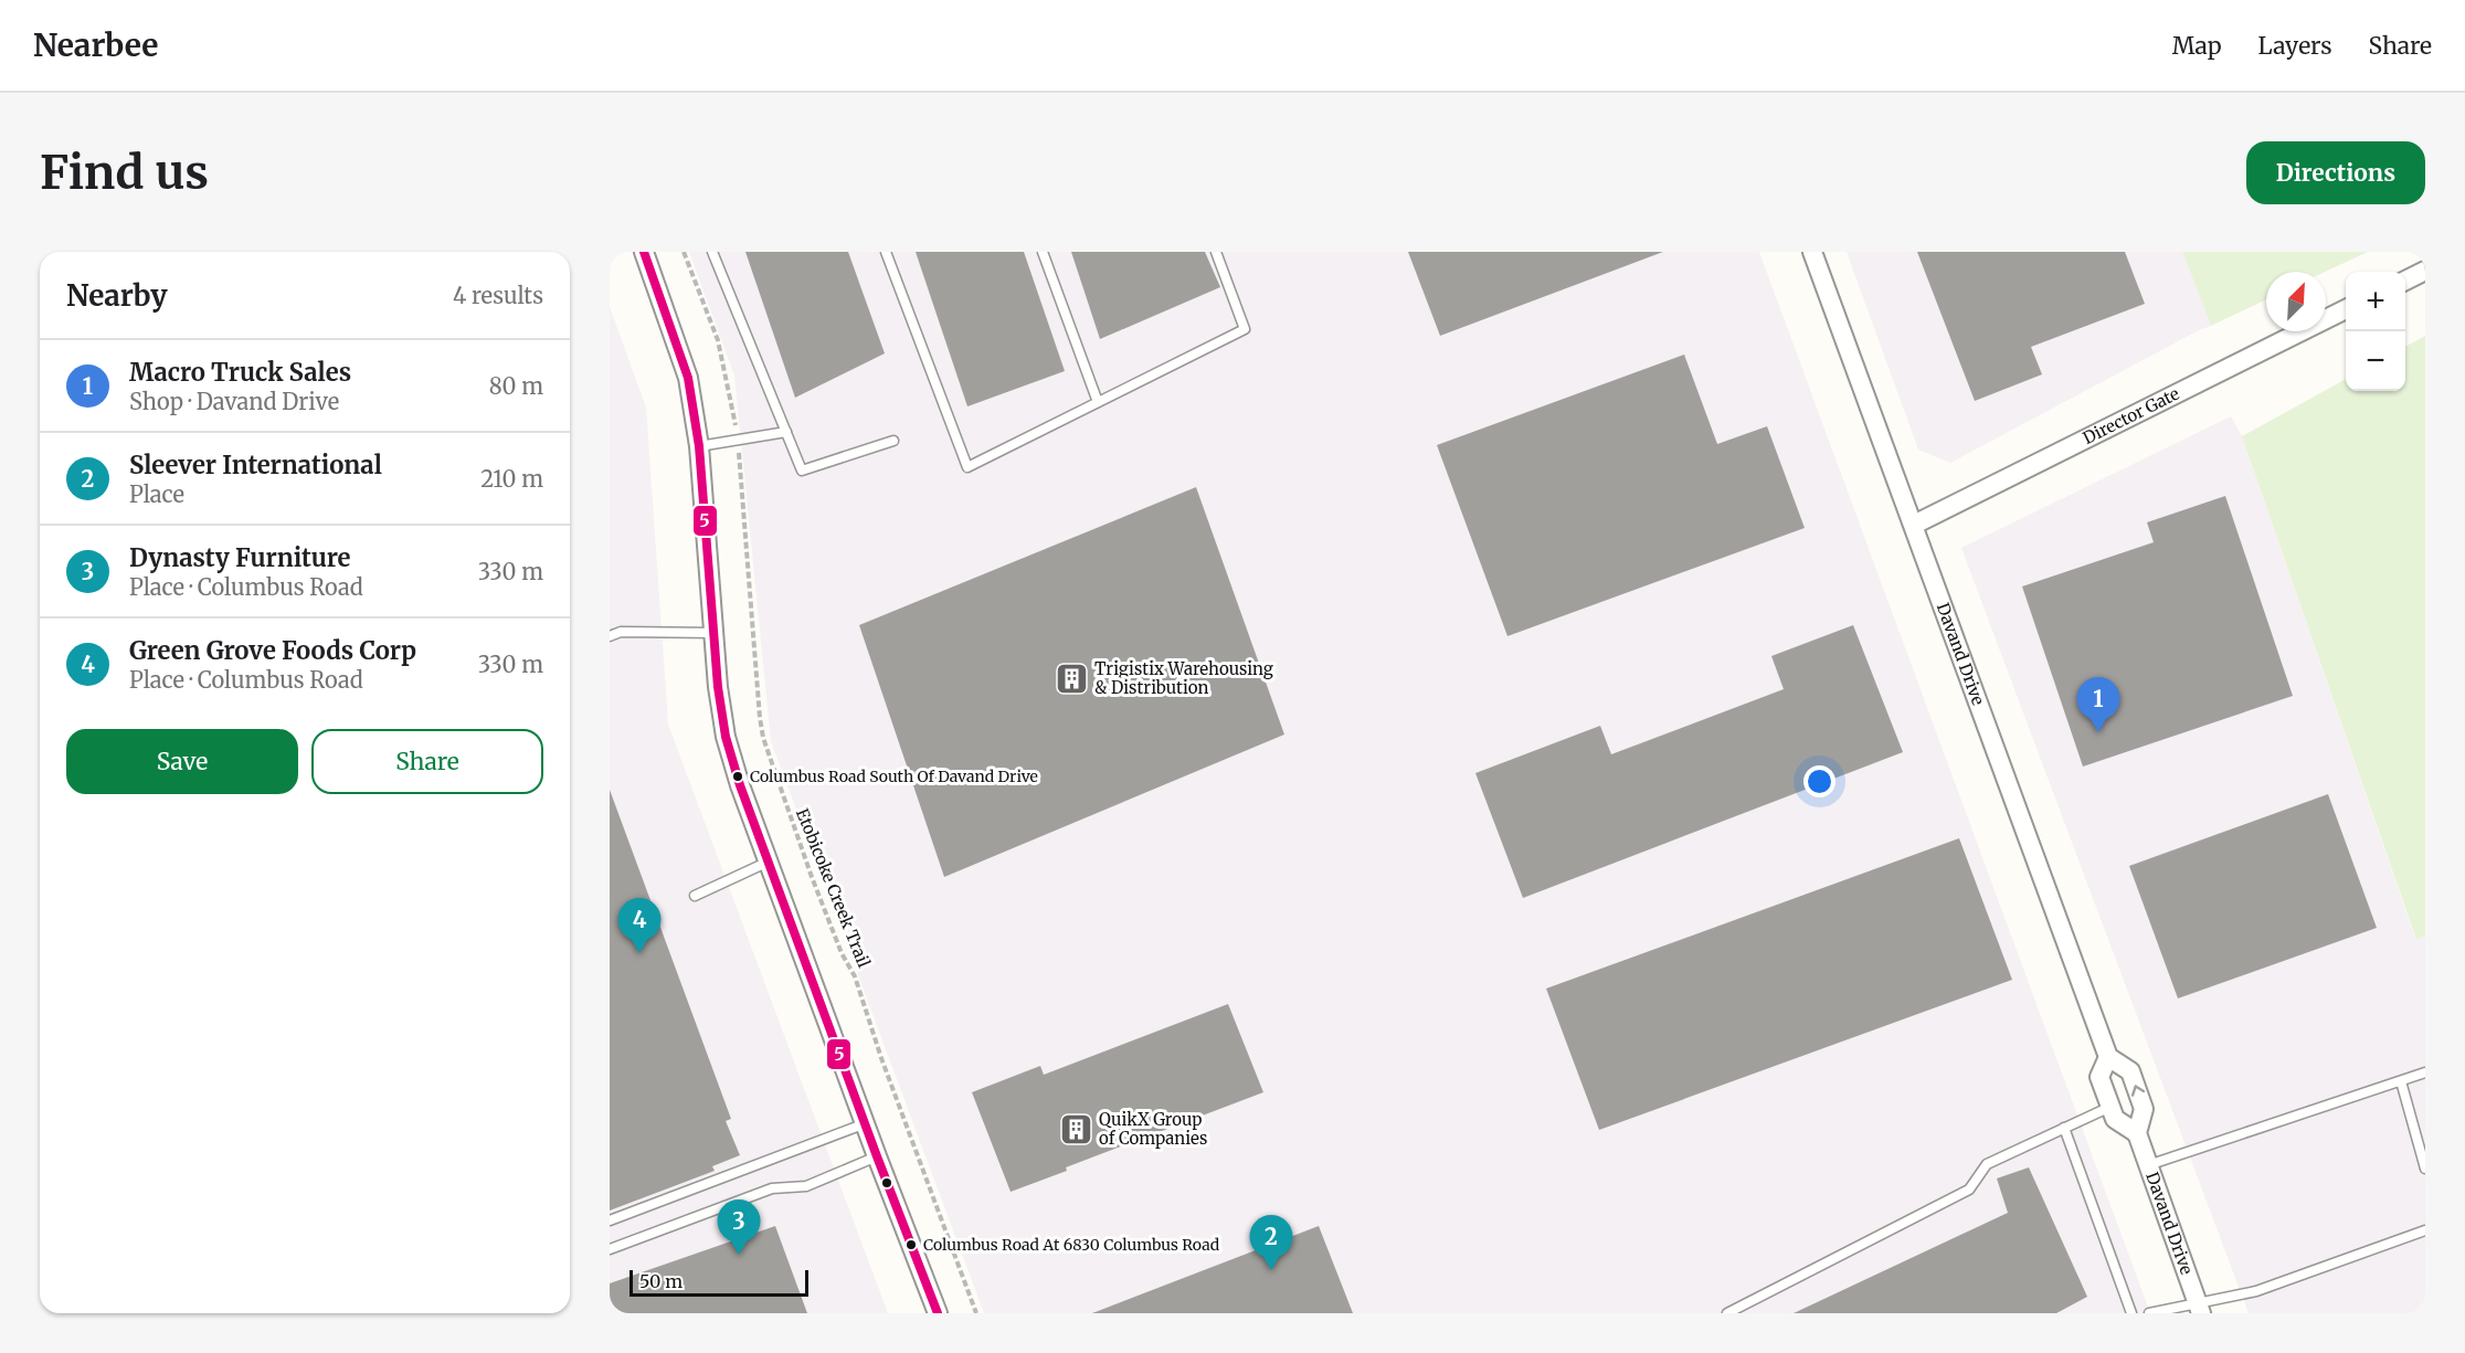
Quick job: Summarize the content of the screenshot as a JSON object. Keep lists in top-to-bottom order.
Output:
{
  "streets": {
    "street": ["Director Gate", "Davand Drive"],
    "path": ["Etobicoke Creek Trail"]
  },
  "crossings": [
    ["Director Gate", "Davand Drive"]
  ],
  "places": {
    "building": ["Trigistix Warehousing & Distribution", "QuikX Group of Companies"],
    "other": ["Columbus Road South Of Davand Drive", "Columbus Road At 6830 Columbus Road"]
  },
  "lines": ["transit line 5"],
  "scale_bar": "50 m",
  "north": "top right",
  "page": {
    "header": "Nearbee",
    "nav": ["Map", "Layers", "Share"],
    "buttons": [
      "Directions",
      ["Save", "Share"]
    ],
    "title": "Find us",
    "heading": ["Nearby", "4 results"],
    "map_buttons": ["+", "−"],
    "list": [
      {
        "mark": "1",
        "name": "Macro Truck Sales",
        "note": "Shop · Davand Drive",
        "value": "80 m"
      },
      {
        "mark": "2",
        "name": "Sleever International",
        "note": "Place",
        "value": "210 m"
      },
      {
        "mark": "3",
        "name": "Dynasty Furniture",
        "note": "Place · Columbus Road",
        "value": "330 m"
      },
      {
        "mark": "4",
        "name": "Green Grove Foods Corp",
        "note": "Place · Columbus Road",
        "value": "330 m"
      }
    ],
    "pins": [
      "1",
      "4",
      "3",
      "2"
    ],
    "scale": "50 m"
  }
}
